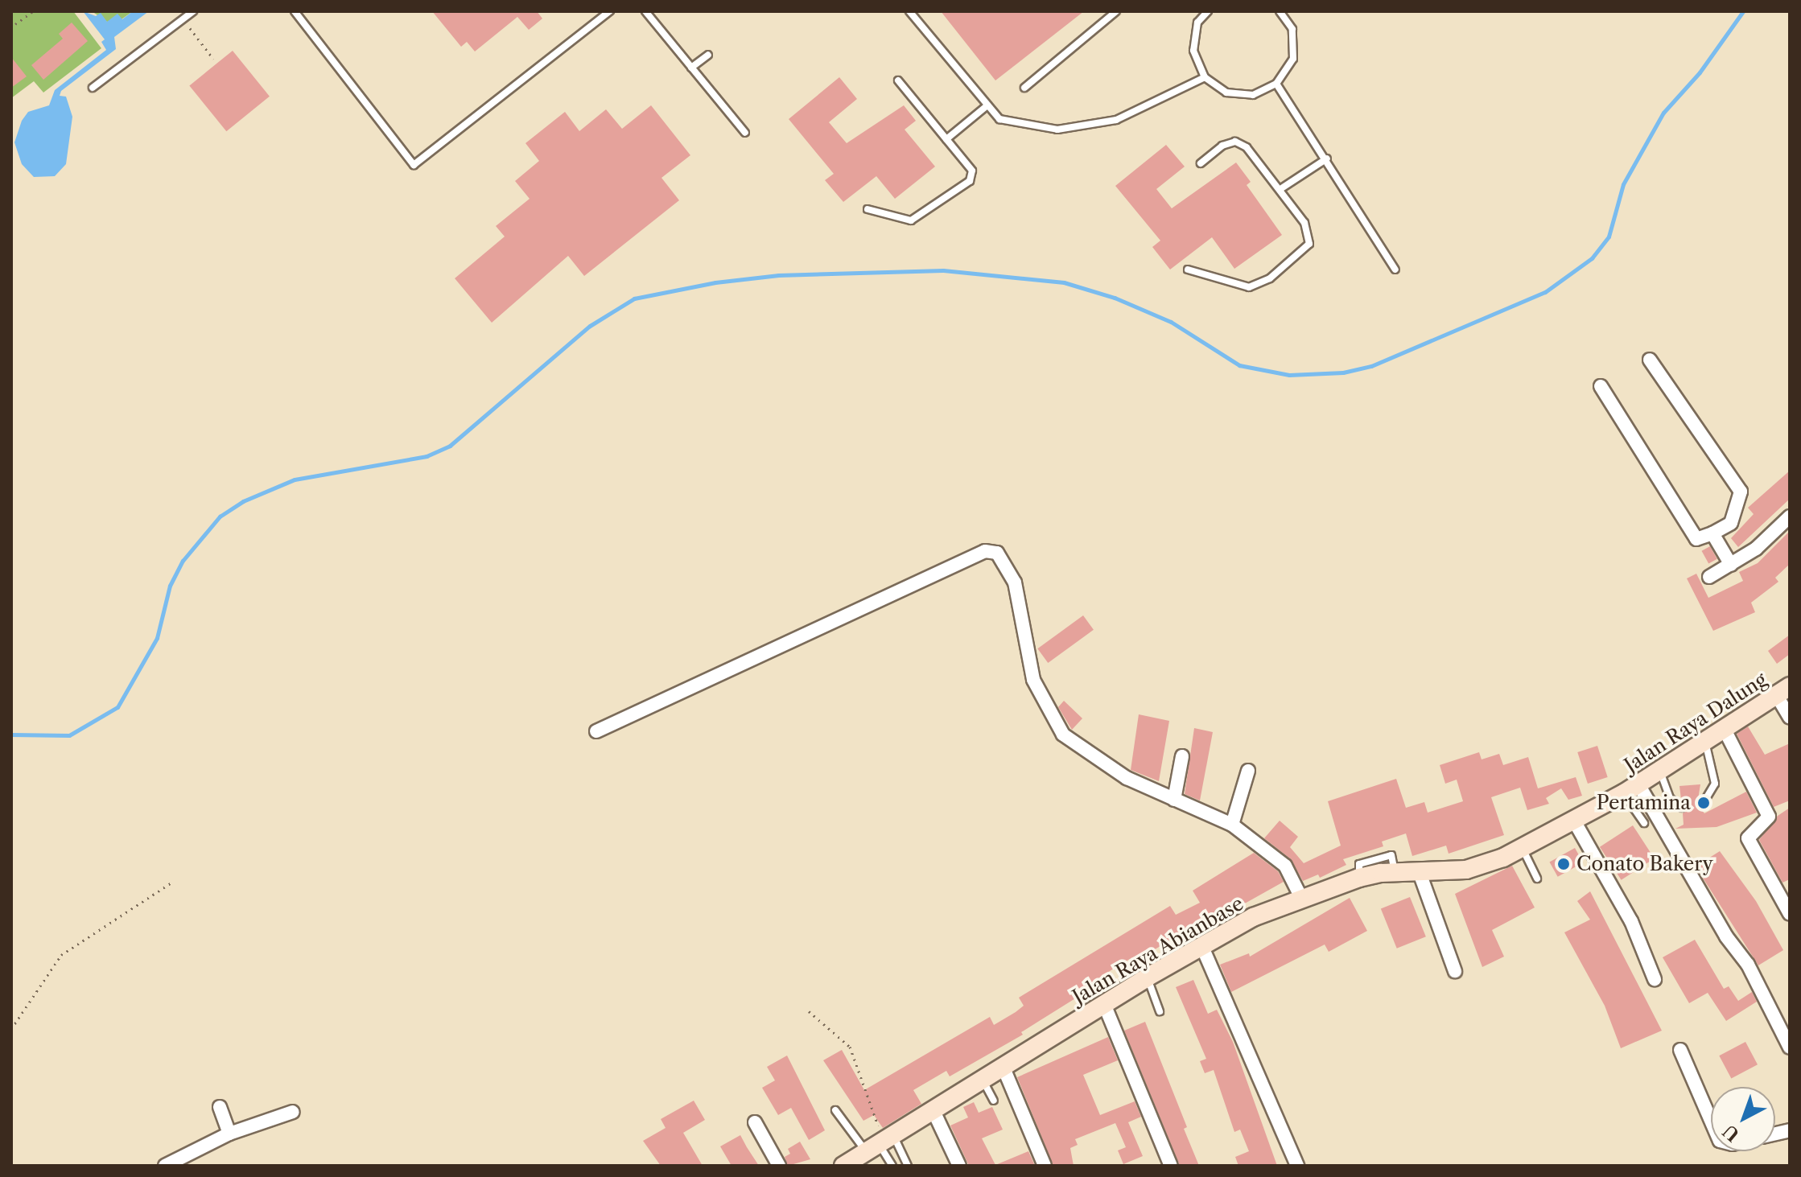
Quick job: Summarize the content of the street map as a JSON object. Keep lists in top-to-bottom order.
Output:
{
  "streets": {
    "main road": ["Jalan Raya Dalung", "Jalan Raya Abianbase"]
  },
  "crossings": [
    ["Jalan Raya Dalung", "Jalan Raya Abianbase"]
  ],
  "places": ["Pertamina", "Conato Bakery"],
  "north": "bottom left"
}
